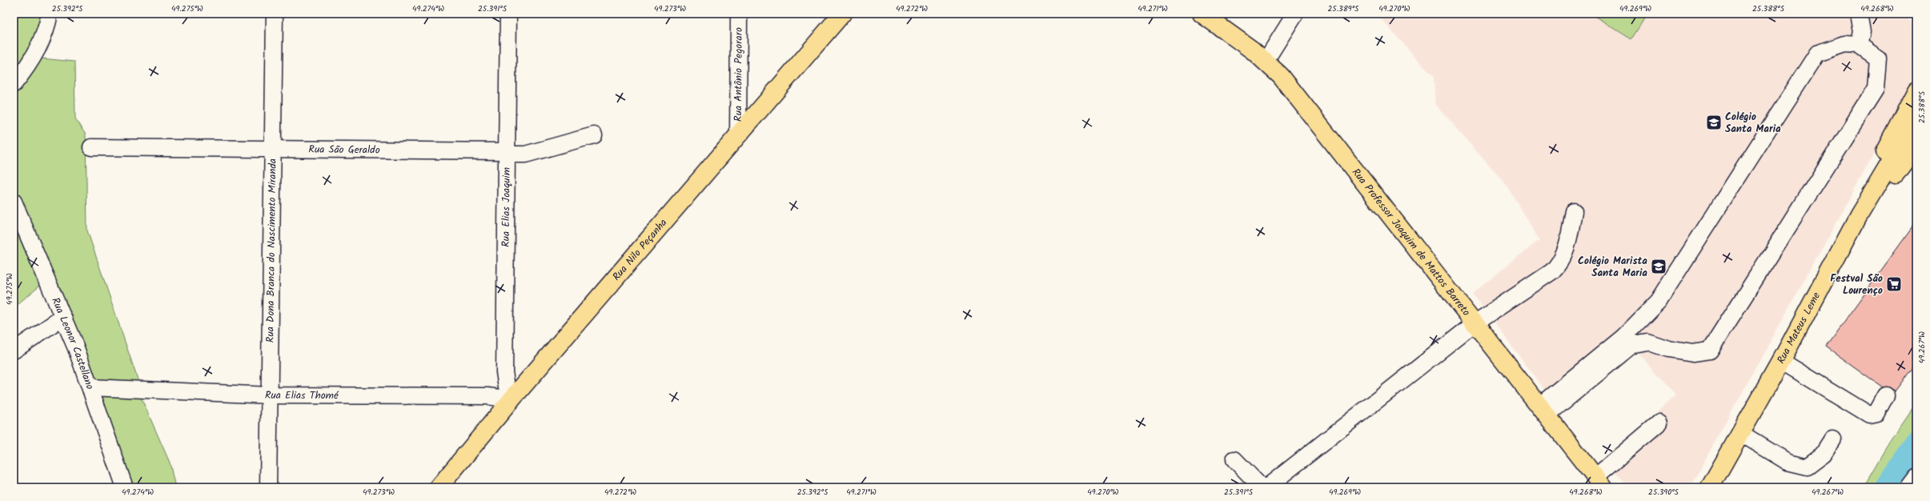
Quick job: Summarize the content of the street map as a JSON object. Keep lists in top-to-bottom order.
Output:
{
  "streets": {
    "main road": ["Rua Professor Joaquim de Mattos Barreto", "Rua Nilo Peçanha", "Rua Mateus Leme"],
    "street": [
      "Rua Antônio Pegoraro",
      "Rua São Geraldo",
      "Rua Elias Joaquim",
      "Rua Dona Branca do Nascimento Miranda",
      "Rua Leonor Castellano",
      "Rua Elias Thomé"
    ]
  },
  "crossings": [
    ["Rua Antônio Pegoraro", "Rua Nilo Peçanha"],
    ["Rua São Geraldo", "Rua Elias Joaquim"],
    ["Rua São Geraldo", "Rua Dona Branca do Nascimento Miranda"],
    ["Rua Elias Joaquim", "Rua Nilo Peçanha"],
    ["Rua Elias Joaquim", "Rua Elias Thomé"],
    ["Rua Nilo Peçanha", "Rua Elias Thomé"],
    ["Rua Dona Branca do Nascimento Miranda", "Rua Elias Thomé"],
    ["Rua Leonor Castellano", "Rua Elias Thomé"]
  ],
  "places": {
    "school or university": ["Colégio Santa Maria", "Colégio Marista Santa Maria"],
    "supermarket": ["Festval São Lourenço"]
  },
  "coordinates": [
    "25.392°S",
    "49.275°W",
    "49.274°W",
    "25.391°S",
    "49.273°W",
    "49.272°W",
    "49.271°W",
    "25.389°S",
    "49.270°W",
    "49.269°W",
    "25.388°S",
    "49.268°W",
    "49.267°W",
    "25.390°S"
  ]
}
